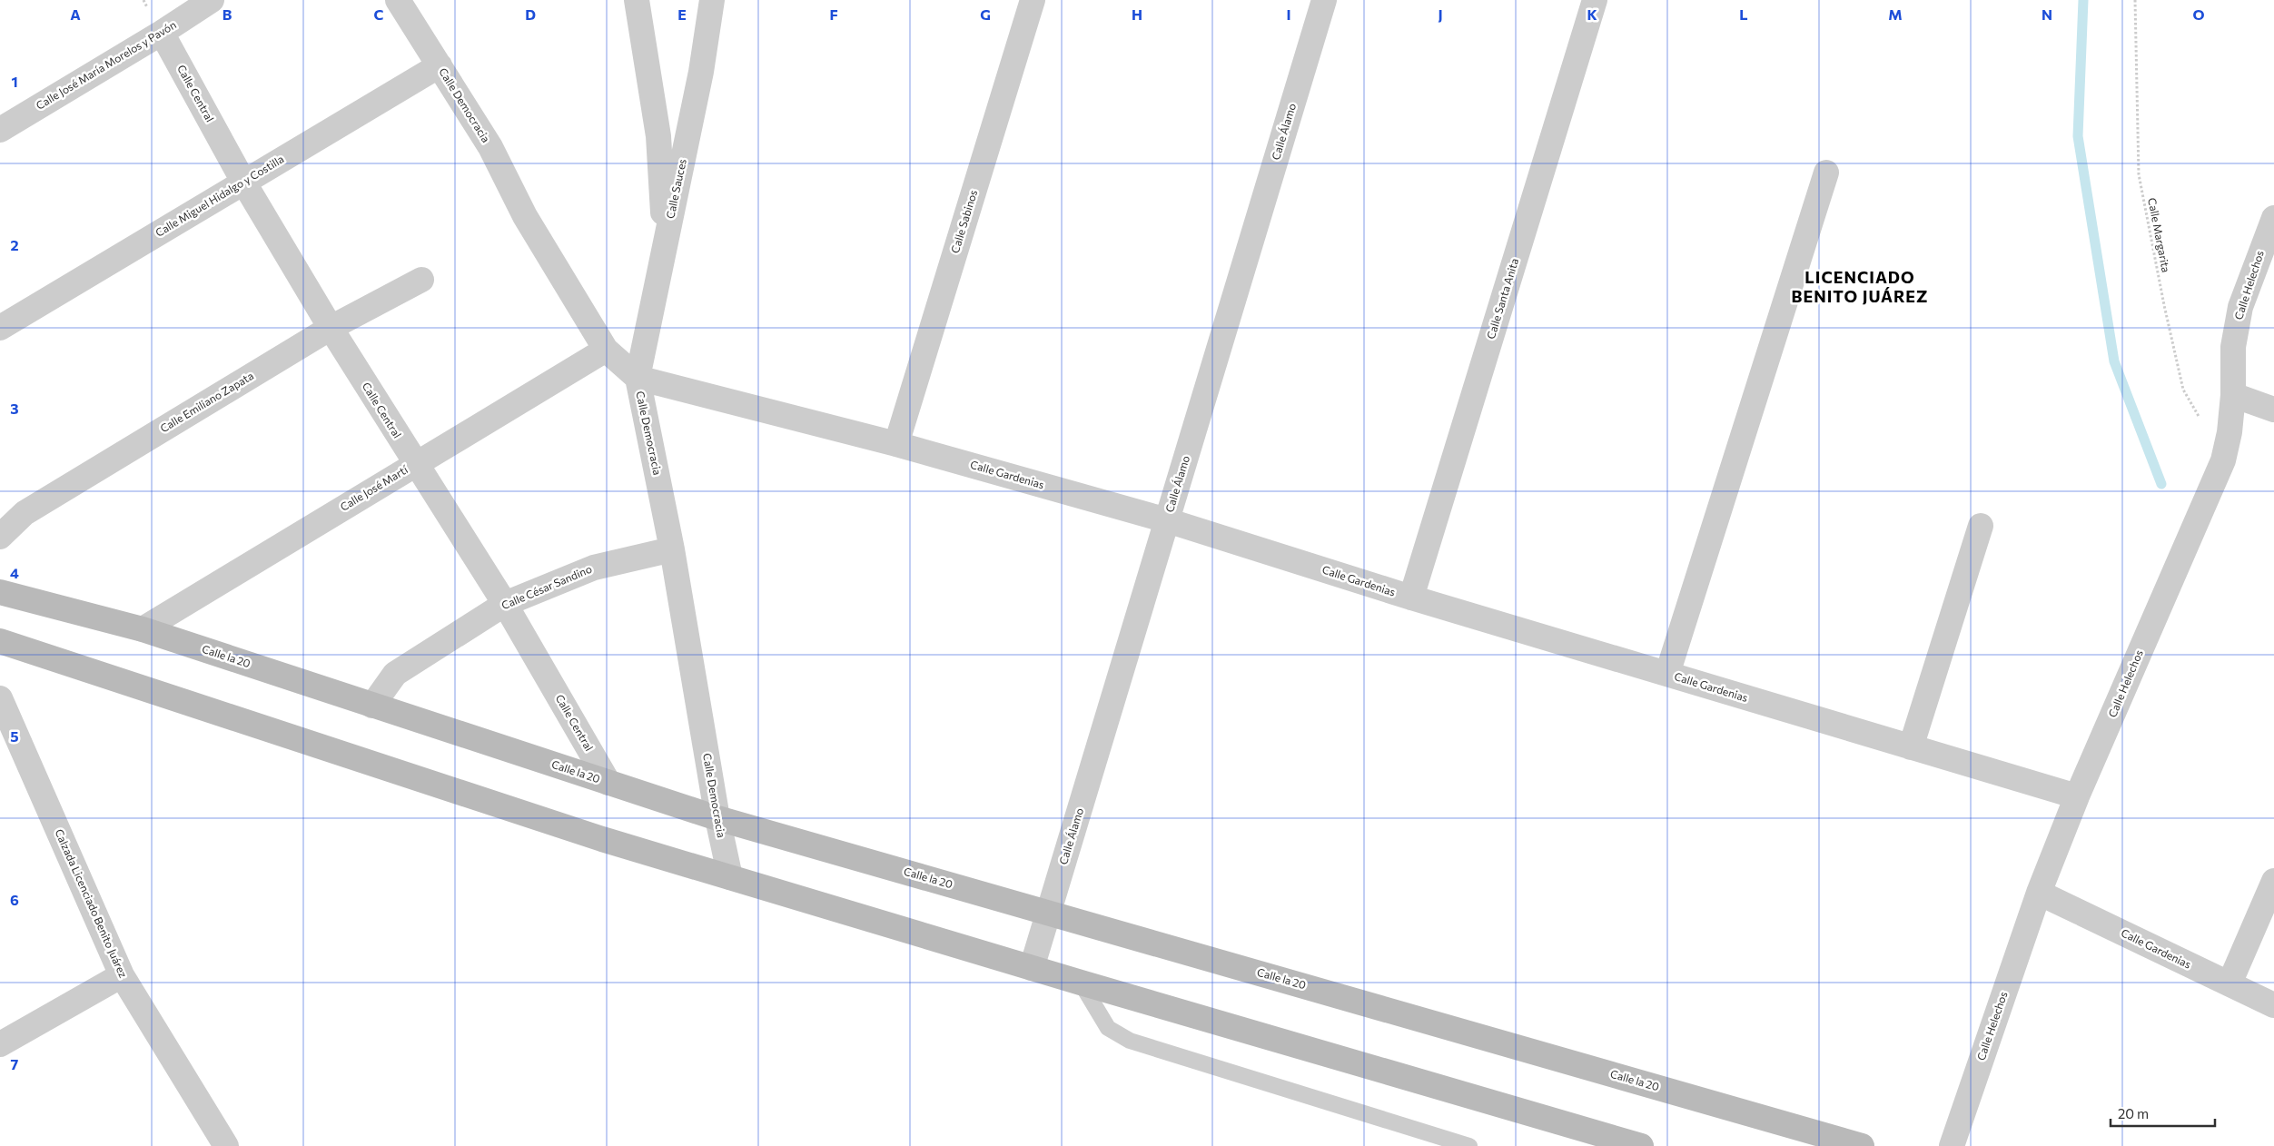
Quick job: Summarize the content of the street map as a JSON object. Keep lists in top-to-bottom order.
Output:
{
  "streets": {
    "street": [
      "Calle José María Morelos y Pavón",
      "Calle Central",
      "Calle Democracia",
      "Calle Álamo",
      "Calle Sauces",
      "Calle Miguel Hidalgo y Costilla",
      "Calle Sabinos",
      "Calle Helechos",
      "Calle Santa Anita",
      "Calle Emiliano Zapata",
      "Calle Gardenias",
      "Calle José Martí",
      "Calle César Sandino",
      "Calle la 20",
      "Calzada Licenciado Benito Juárez"
    ],
    "path": ["Calle Margarita"]
  },
  "crossings": [
    ["Calle José María Morelos y Pavón", "Calle Central"],
    ["Calle Central", "Calle Miguel Hidalgo y Costilla"],
    ["Calle Central", "Calle Emiliano Zapata"],
    ["Calle Central", "Calle José Martí"],
    ["Calle Central", "Calle César Sandino"],
    ["Calle Central", "Calle la 20"],
    ["Calle Democracia", "Calle Sauces"],
    ["Calle Democracia", "Calle Miguel Hidalgo y Costilla"],
    ["Calle Democracia", "Calle Gardenias"],
    ["Calle Democracia", "Calle José Martí"],
    ["Calle Democracia", "Calle César Sandino"],
    ["Calle Democracia", "Calle la 20"],
    ["Calle Álamo", "Calle Gardenias"],
    ["Calle Álamo", "Calle la 20"],
    ["Calle Sauces", "Calle Gardenias"],
    ["Calle Sabinos", "Calle Gardenias"],
    ["Calle Margarita", "Calle Helechos"],
    ["Calle Helechos", "Calle Gardenias"],
    ["Calle Santa Anita", "Calle Gardenias"],
    ["Calle José Martí", "Calle la 20"],
    ["Calle César Sandino", "Calle la 20"]
  ],
  "districts": ["LICENCIADO BENITO JUÁREZ"],
  "scale_bar": "20 m",
  "grid": {
    "columns": [
      "A",
      "B",
      "C",
      "D",
      "E",
      "F",
      "G",
      "H",
      "I",
      "J",
      "K",
      "L",
      "M",
      "N",
      "O"
    ],
    "rows": [
      "1",
      "2",
      "3",
      "4",
      "5",
      "6",
      "7"
    ]
  }
}
